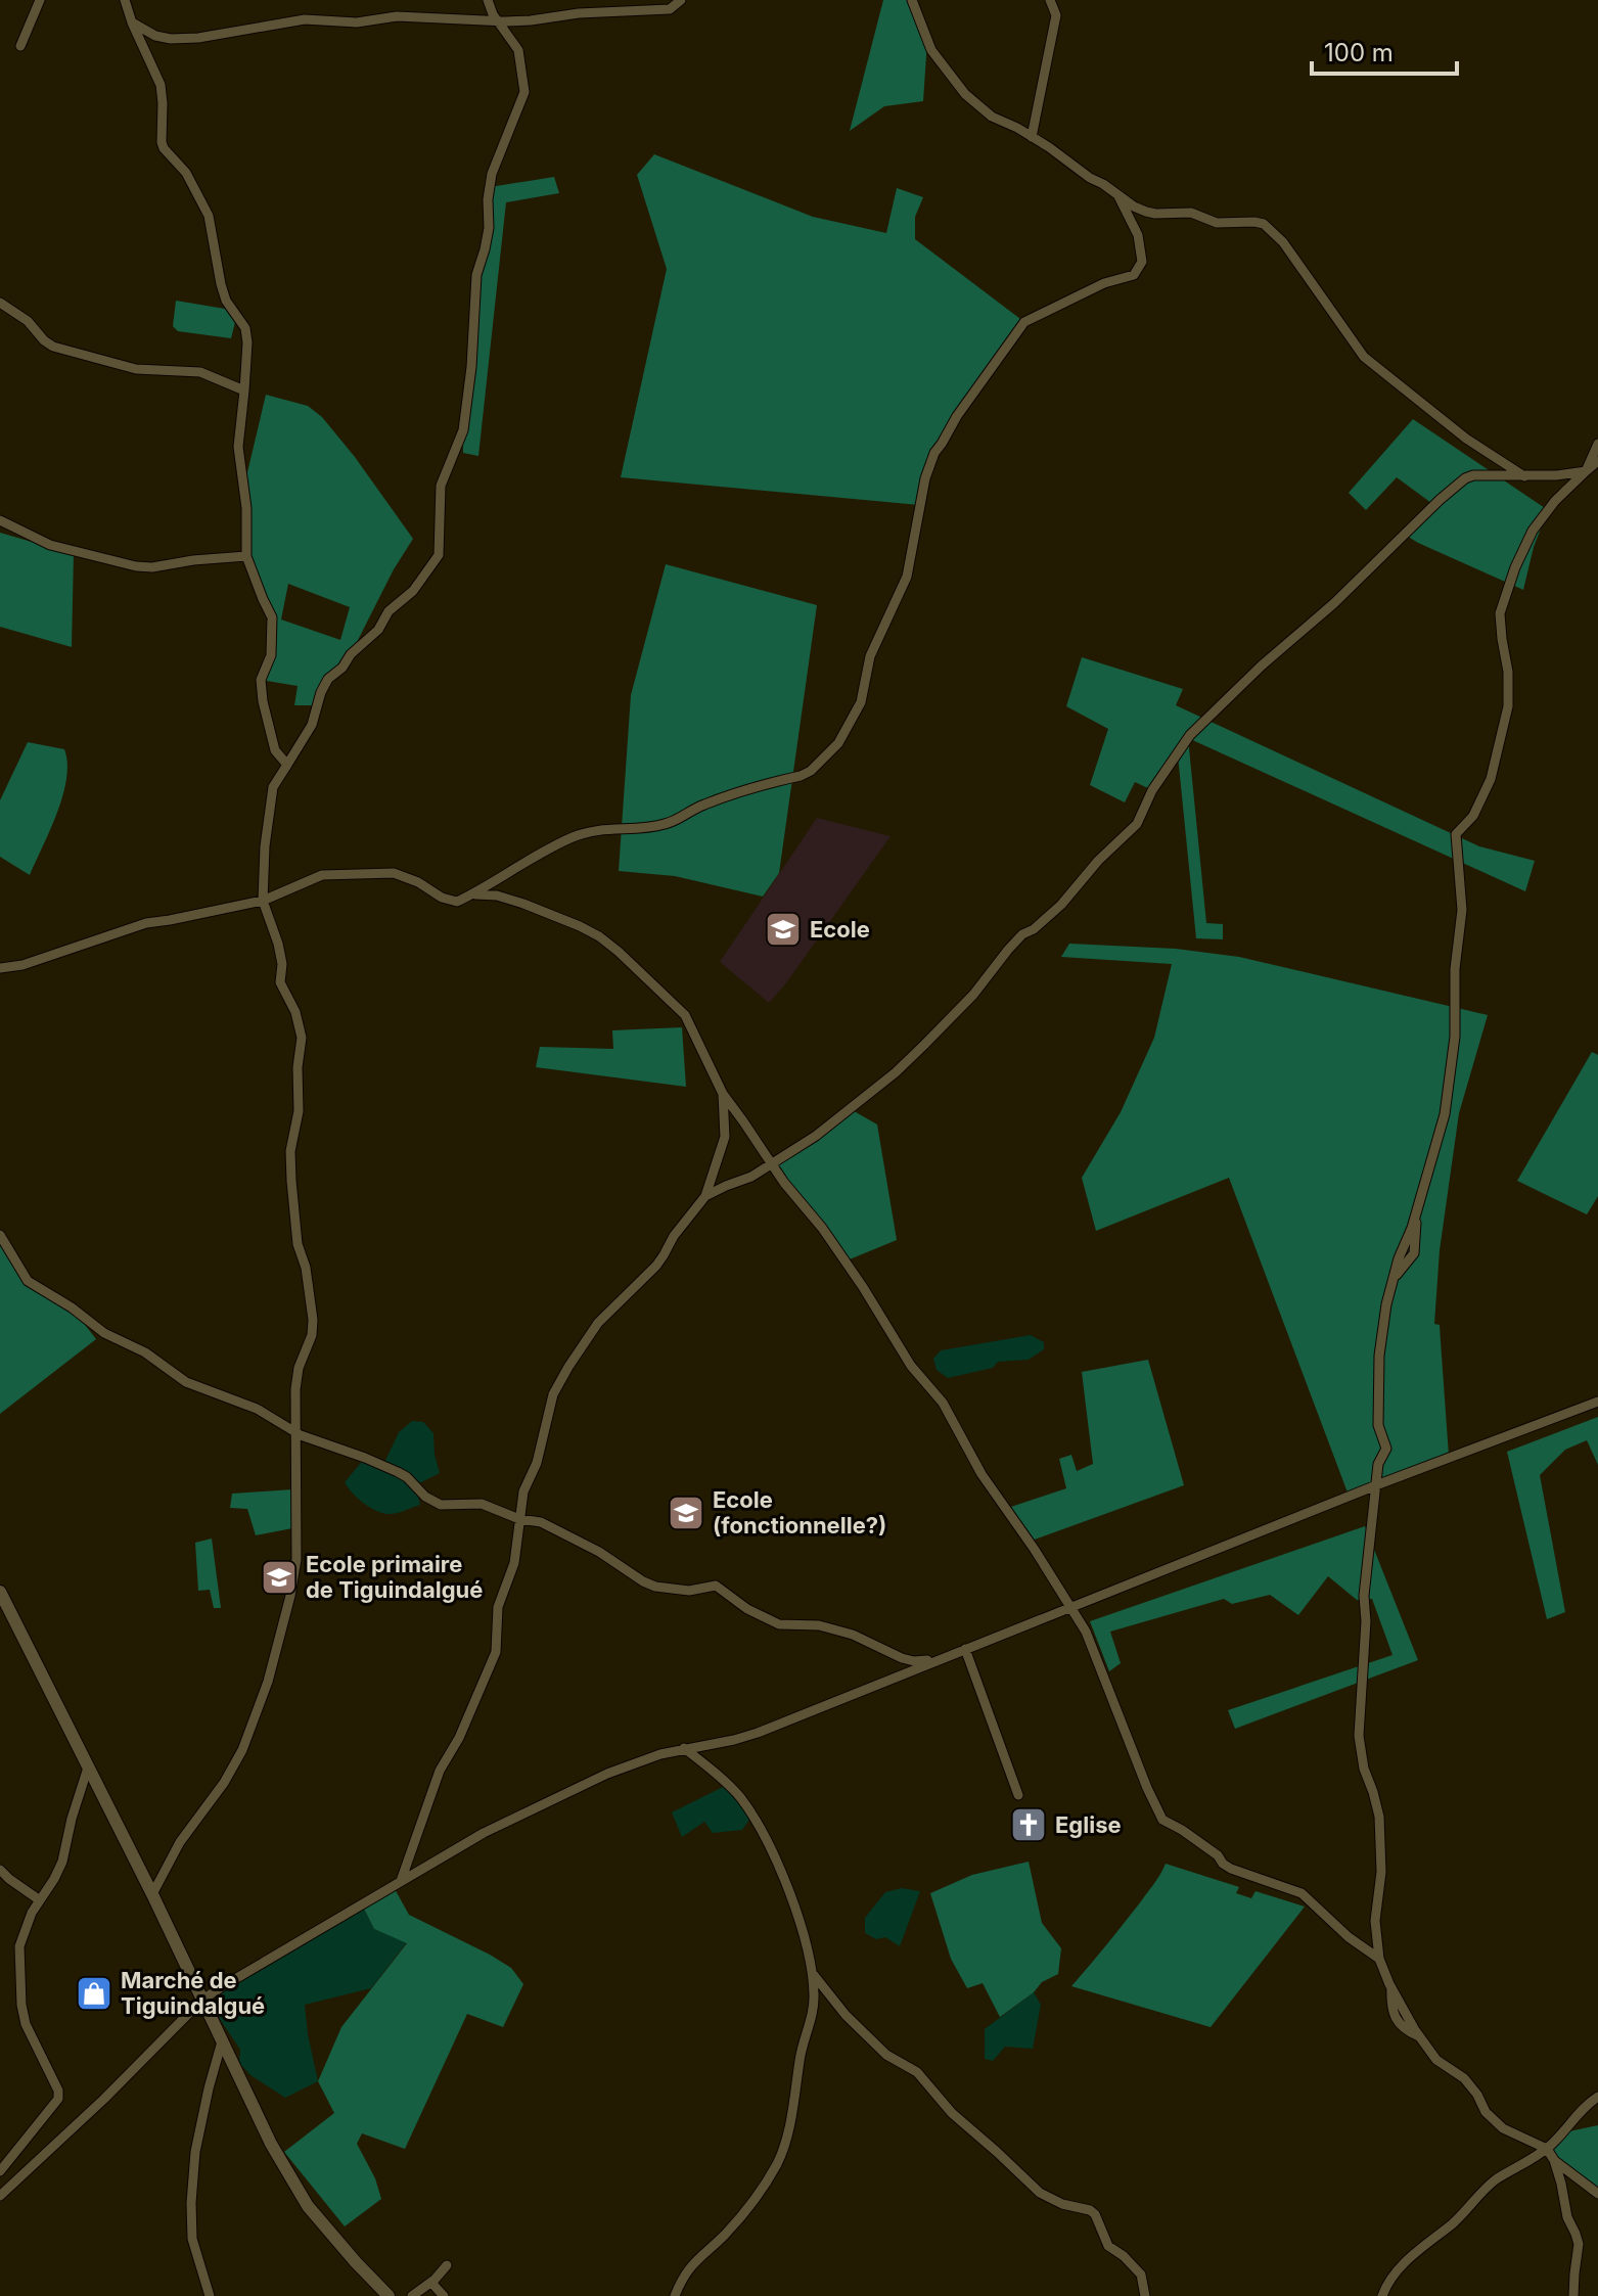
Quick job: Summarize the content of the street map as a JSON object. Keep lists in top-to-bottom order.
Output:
{
  "places": {
    "school or university": ["Ecole", "Ecole (fonctionnelle?)", "Ecole primaire de Tiguindalgué"],
    "church": ["Eglise"],
    "shop": ["Marché de Tiguindalgué"]
  },
  "scale_bar": "100 m"
}
